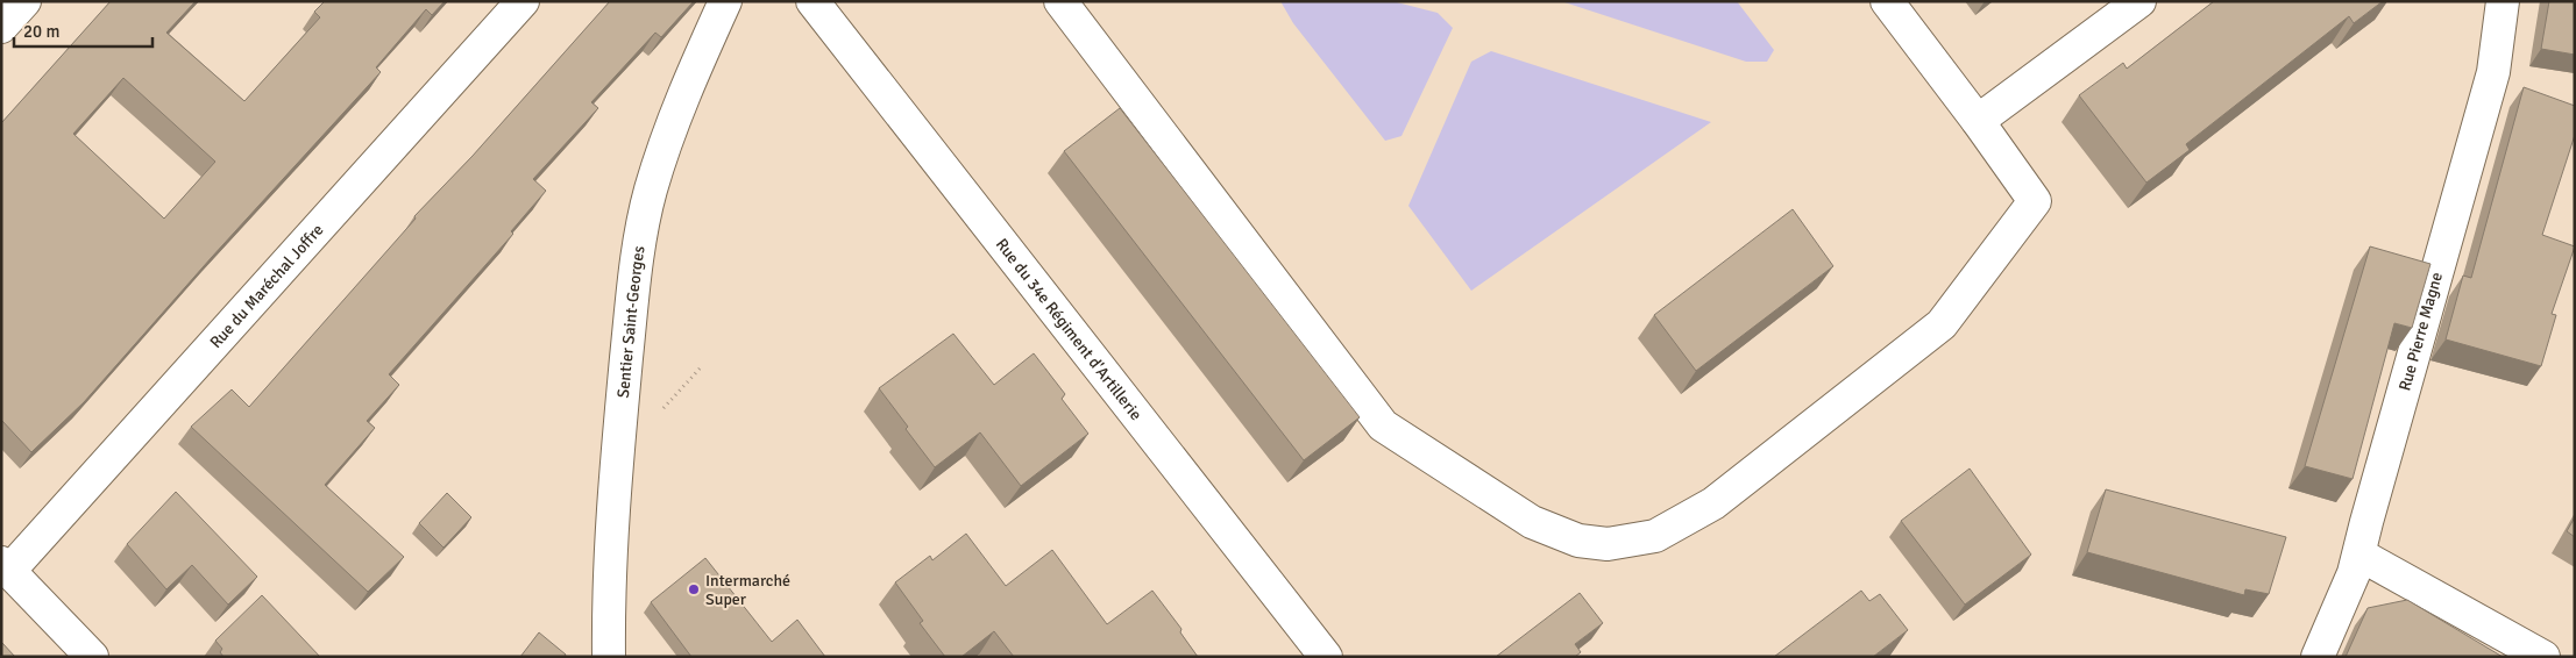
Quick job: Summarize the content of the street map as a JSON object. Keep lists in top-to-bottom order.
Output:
{
  "streets": {
    "street": [
      "Rue du Maréchal Joffre",
      "Sentier Saint-Georges",
      "Rue du 34e Régiment d'Artillerie",
      "Rue Pierre Magne"
    ]
  },
  "places": ["Intermarché Super"],
  "scale_bar": "20 m"
}
